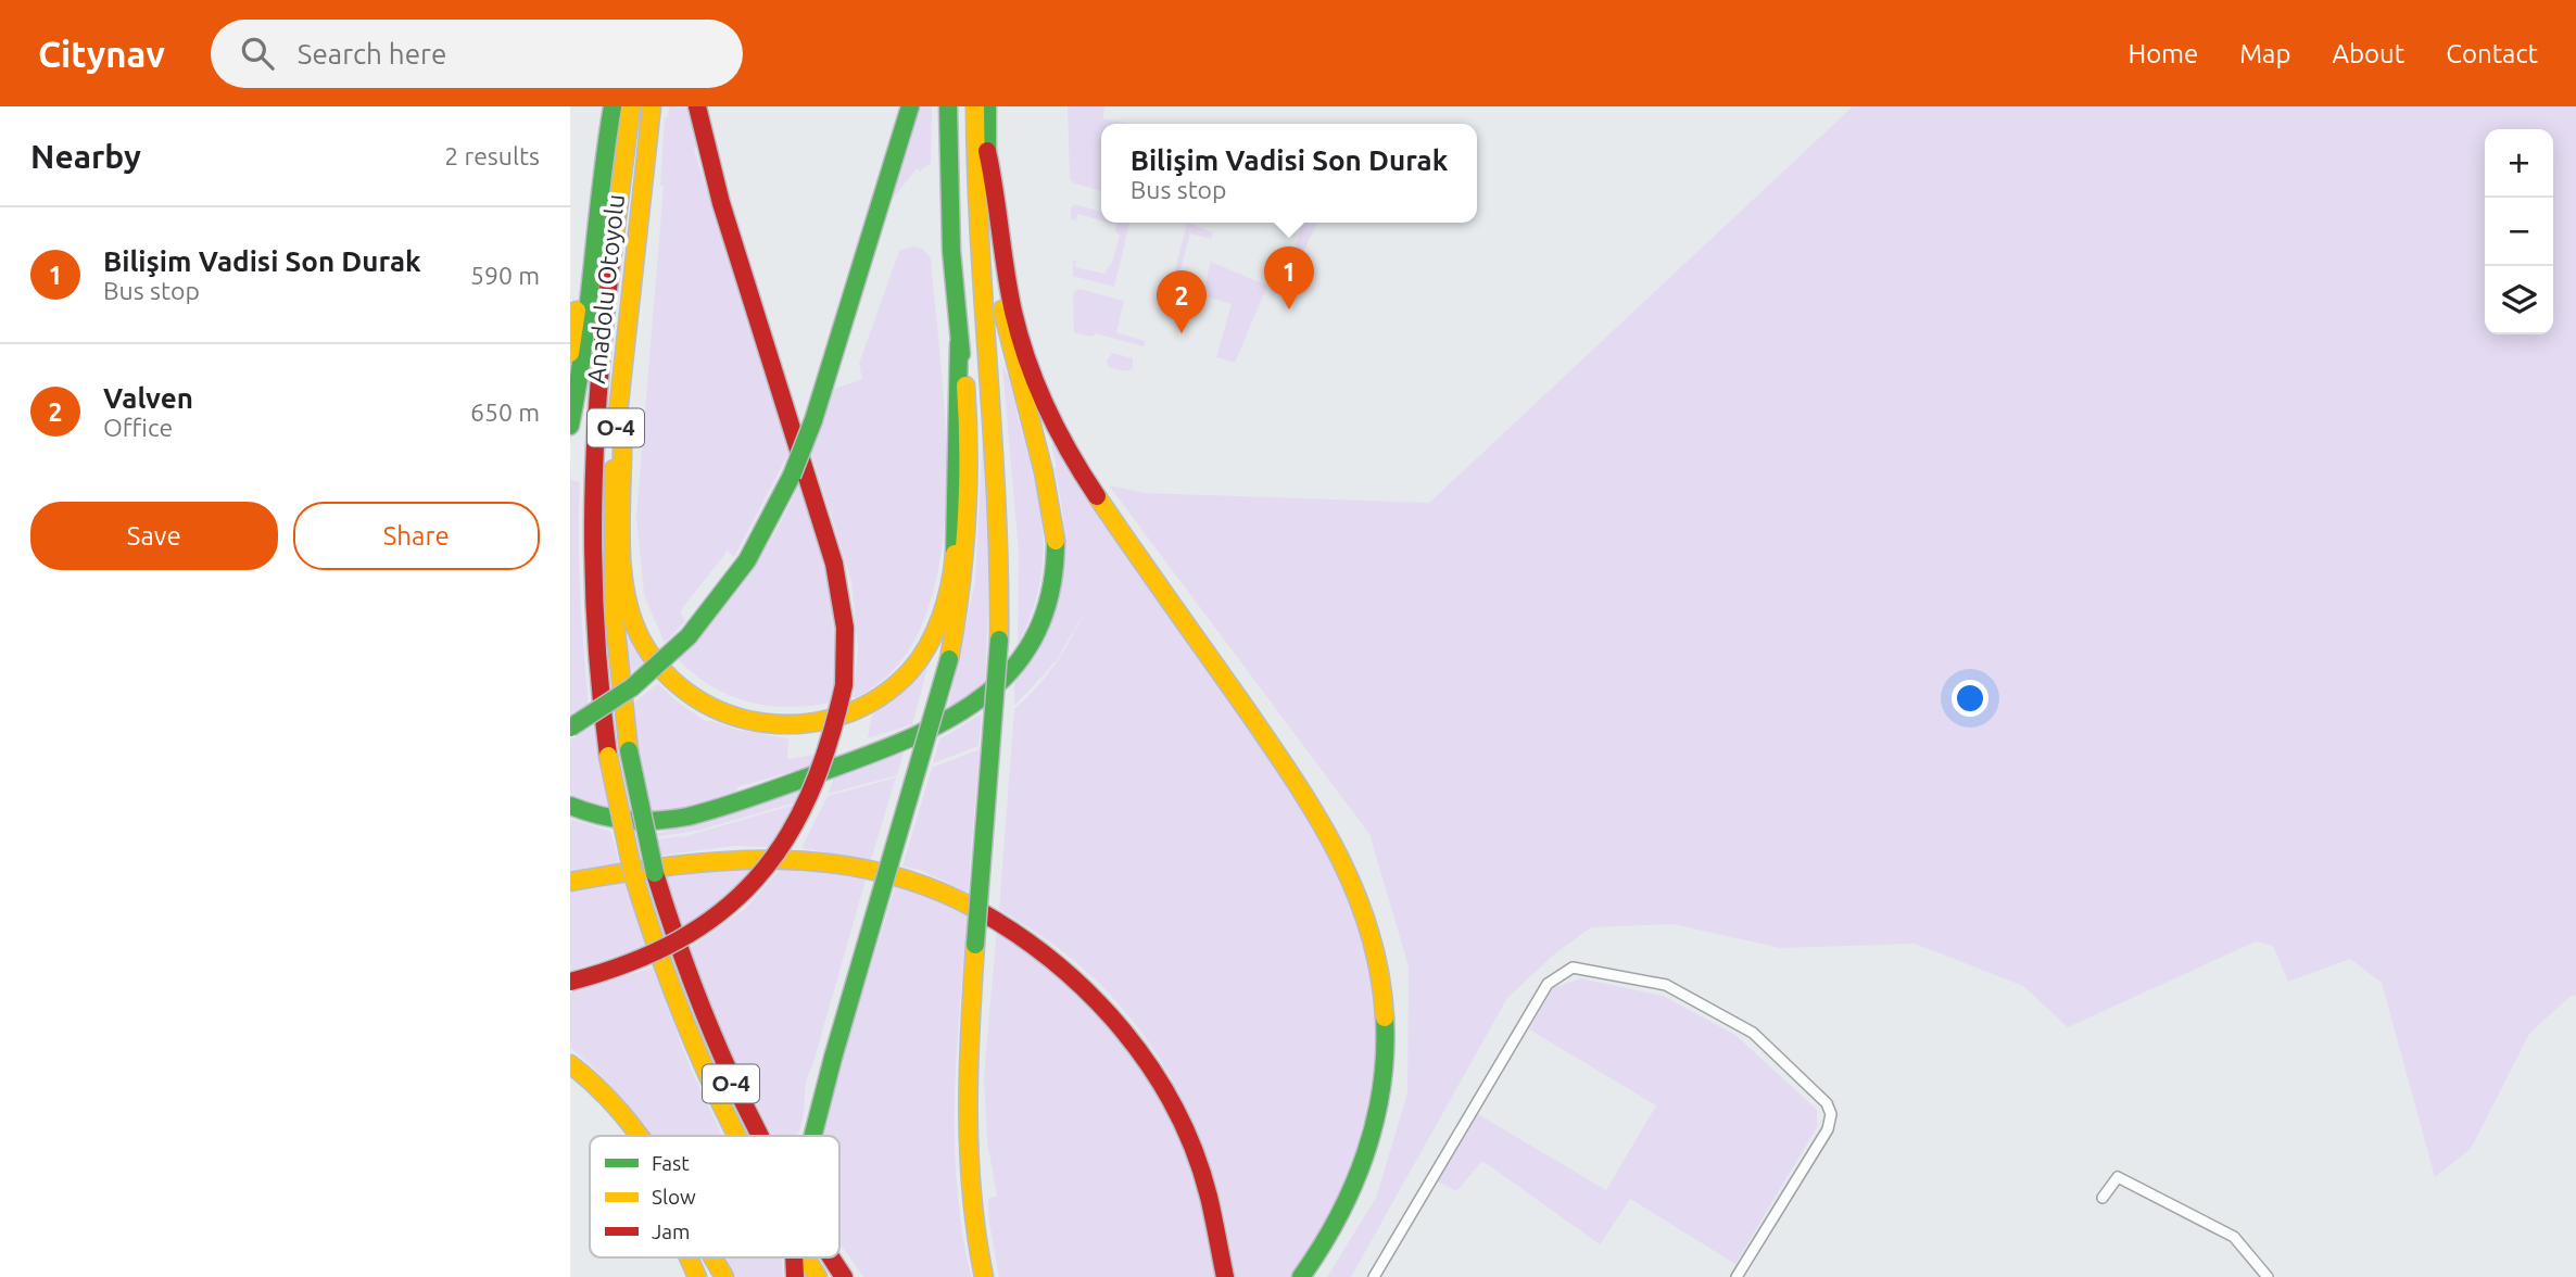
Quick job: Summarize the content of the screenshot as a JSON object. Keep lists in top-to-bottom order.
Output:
{
  "streets": {
    "highway": ["Anadolu Otoyolu", "O-4"]
  },
  "legend": ["Fast", "Slow", "Jam"],
  "page": {
    "header": "Citynav",
    "search": "Search here",
    "nav": [
      "Home",
      "Map",
      "About",
      "Contact"
    ],
    "heading": ["Nearby", "2 results"],
    "popup": ["Bilişim Vadisi Son Durak", "Bus stop"],
    "map_buttons": ["+", "−"],
    "list": [
      {
        "mark": "1",
        "name": "Bilişim Vadisi Son Durak",
        "note": "Bus stop",
        "value": "590 m"
      },
      {
        "mark": "2",
        "name": "Valven",
        "note": "Office",
        "value": "650 m"
      }
    ],
    "pins": ["1", "2"],
    "buttons": ["Save", "Share"]
  }
}
